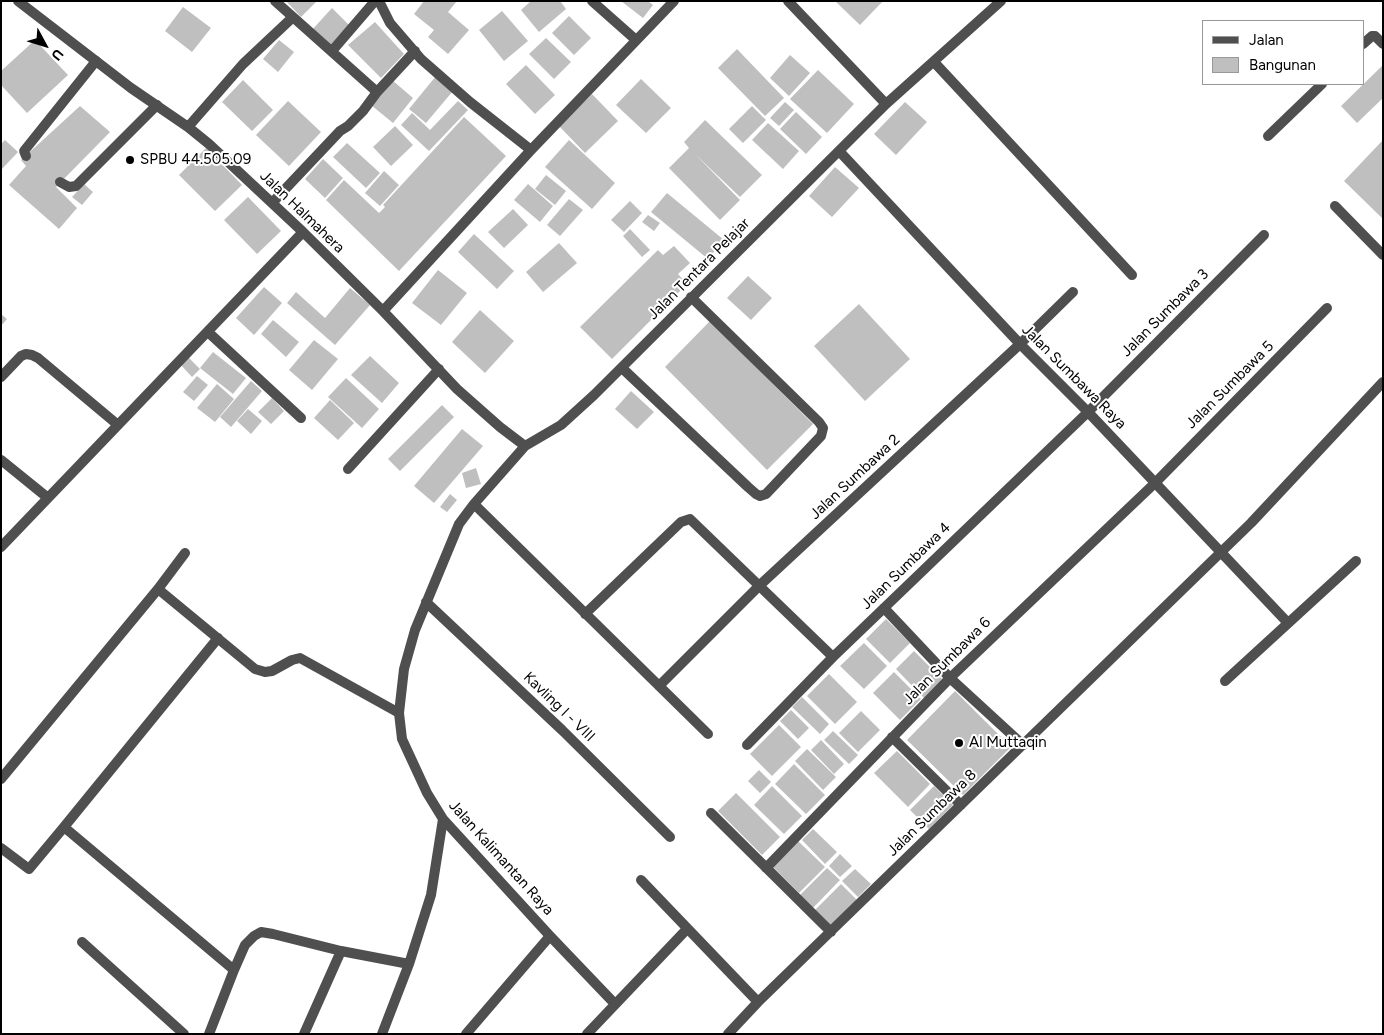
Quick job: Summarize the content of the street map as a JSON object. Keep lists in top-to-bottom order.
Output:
{
  "streets": {
    "street": [
      "Jalan Halmahera",
      "Jalan Tentara Pelajar",
      "Jalan Sumbawa 3",
      "Jalan Sumbawa Raya",
      "Jalan Sumbawa 5",
      "Jalan Sumbawa 2",
      "Jalan Sumbawa 4",
      "Jalan Sumbawa 6",
      "Kavling I - VIII",
      "Jalan Sumbawa 8",
      "Jalan Kalimantan Raya"
    ]
  },
  "crossings": [
    ["Jalan Halmahera", "Jalan Tentara Pelajar"],
    ["Jalan Halmahera", "Jalan Kalimantan Raya"],
    ["Jalan Tentara Pelajar", "Jalan Sumbawa Raya"],
    ["Jalan Tentara Pelajar", "Jalan Kalimantan Raya"],
    ["Jalan Sumbawa 3", "Jalan Sumbawa Raya"],
    ["Jalan Sumbawa 3", "Jalan Sumbawa 4"],
    ["Jalan Sumbawa Raya", "Jalan Sumbawa 5"],
    ["Jalan Sumbawa Raya", "Jalan Sumbawa 2"],
    ["Jalan Sumbawa Raya", "Jalan Sumbawa 4"],
    ["Jalan Sumbawa Raya", "Jalan Sumbawa 6"],
    ["Jalan Sumbawa Raya", "Jalan Sumbawa 8"],
    ["Jalan Sumbawa 5", "Jalan Sumbawa 6"],
    ["Kavling I - VIII", "Jalan Kalimantan Raya"]
  ],
  "places": ["SPBU 44.505.09", "Al Muttaqin"],
  "legend": ["Jalan", "Bangunan"],
  "north": "bottom right"
}
